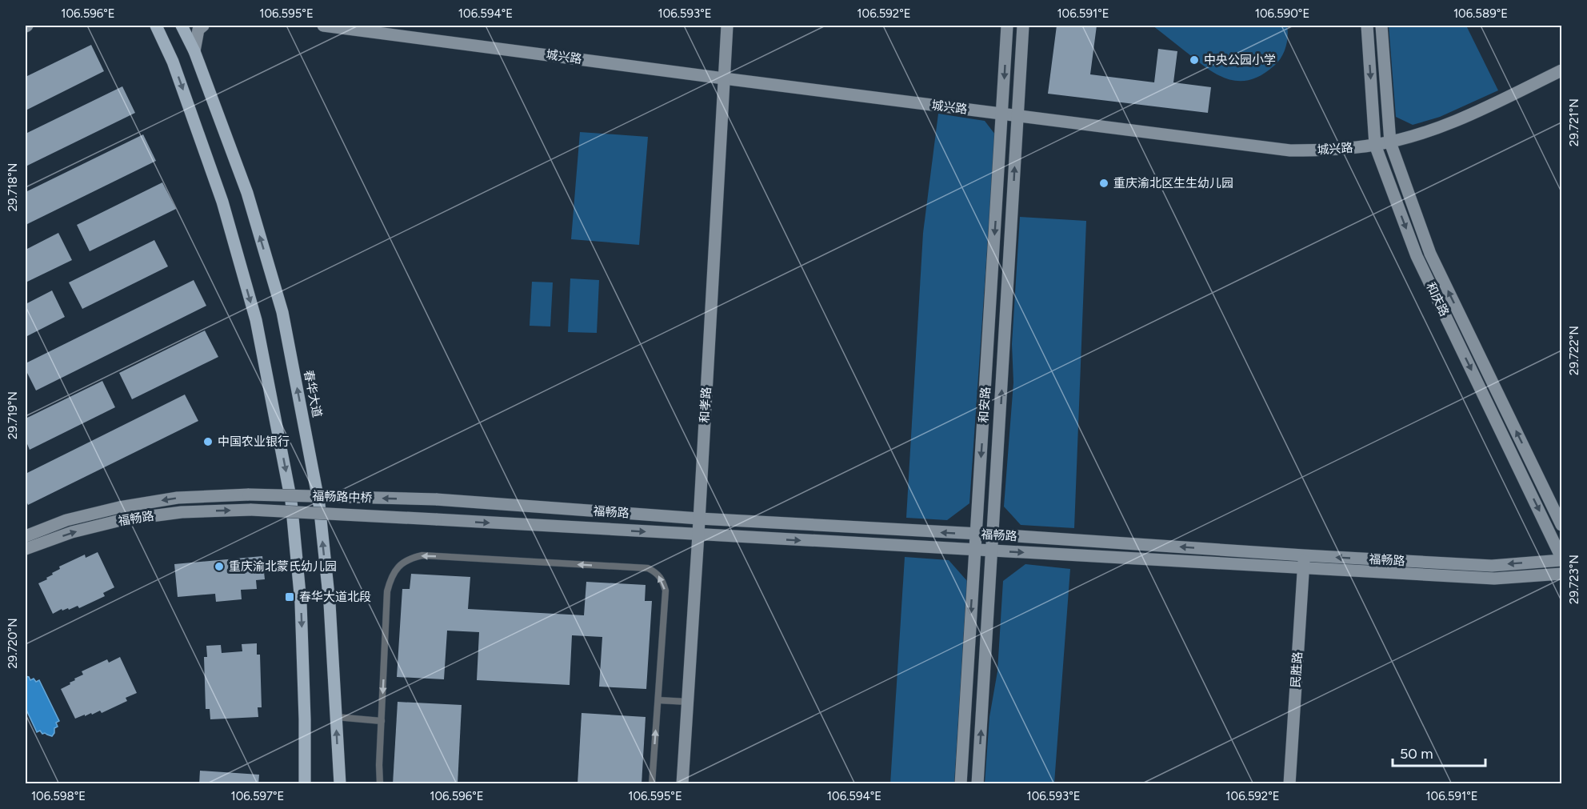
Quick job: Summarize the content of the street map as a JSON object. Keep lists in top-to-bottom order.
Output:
{
  "streets": {
    "main road": [
      "城兴路",
      "和庆路",
      "春华大道",
      "和孝路",
      "和安路",
      "福畅路中桥",
      "福畅路",
      "民胜路"
    ]
  },
  "crossings": [
    ["城兴路", "和庆路"],
    ["城兴路", "和孝路"],
    ["城兴路", "和安路"],
    ["和庆路", "福畅路"],
    ["和孝路", "福畅路"],
    ["和安路", "福畅路"],
    ["福畅路中桥", "福畅路"],
    ["福畅路", "民胜路"]
  ],
  "places": {
    "other": [
      "中央公园小学",
      "重庆渝北区生生幼儿园",
      "中国农业银行",
      "重庆渝北蒙氏幼儿园"
    ],
    "transit": ["春华大道北段"]
  },
  "scale_bar": "50 m",
  "coordinates": [
    "106.596°E",
    "106.595°E",
    "106.594°E",
    "106.593°E",
    "106.592°E",
    "106.591°E",
    "106.590°E",
    "106.589°E",
    "29.721°N",
    "29.718°N",
    "29.722°N",
    "29.719°N",
    "29.723°N",
    "29.720°N",
    "106.598°E",
    "106.597°E"
  ]
}
